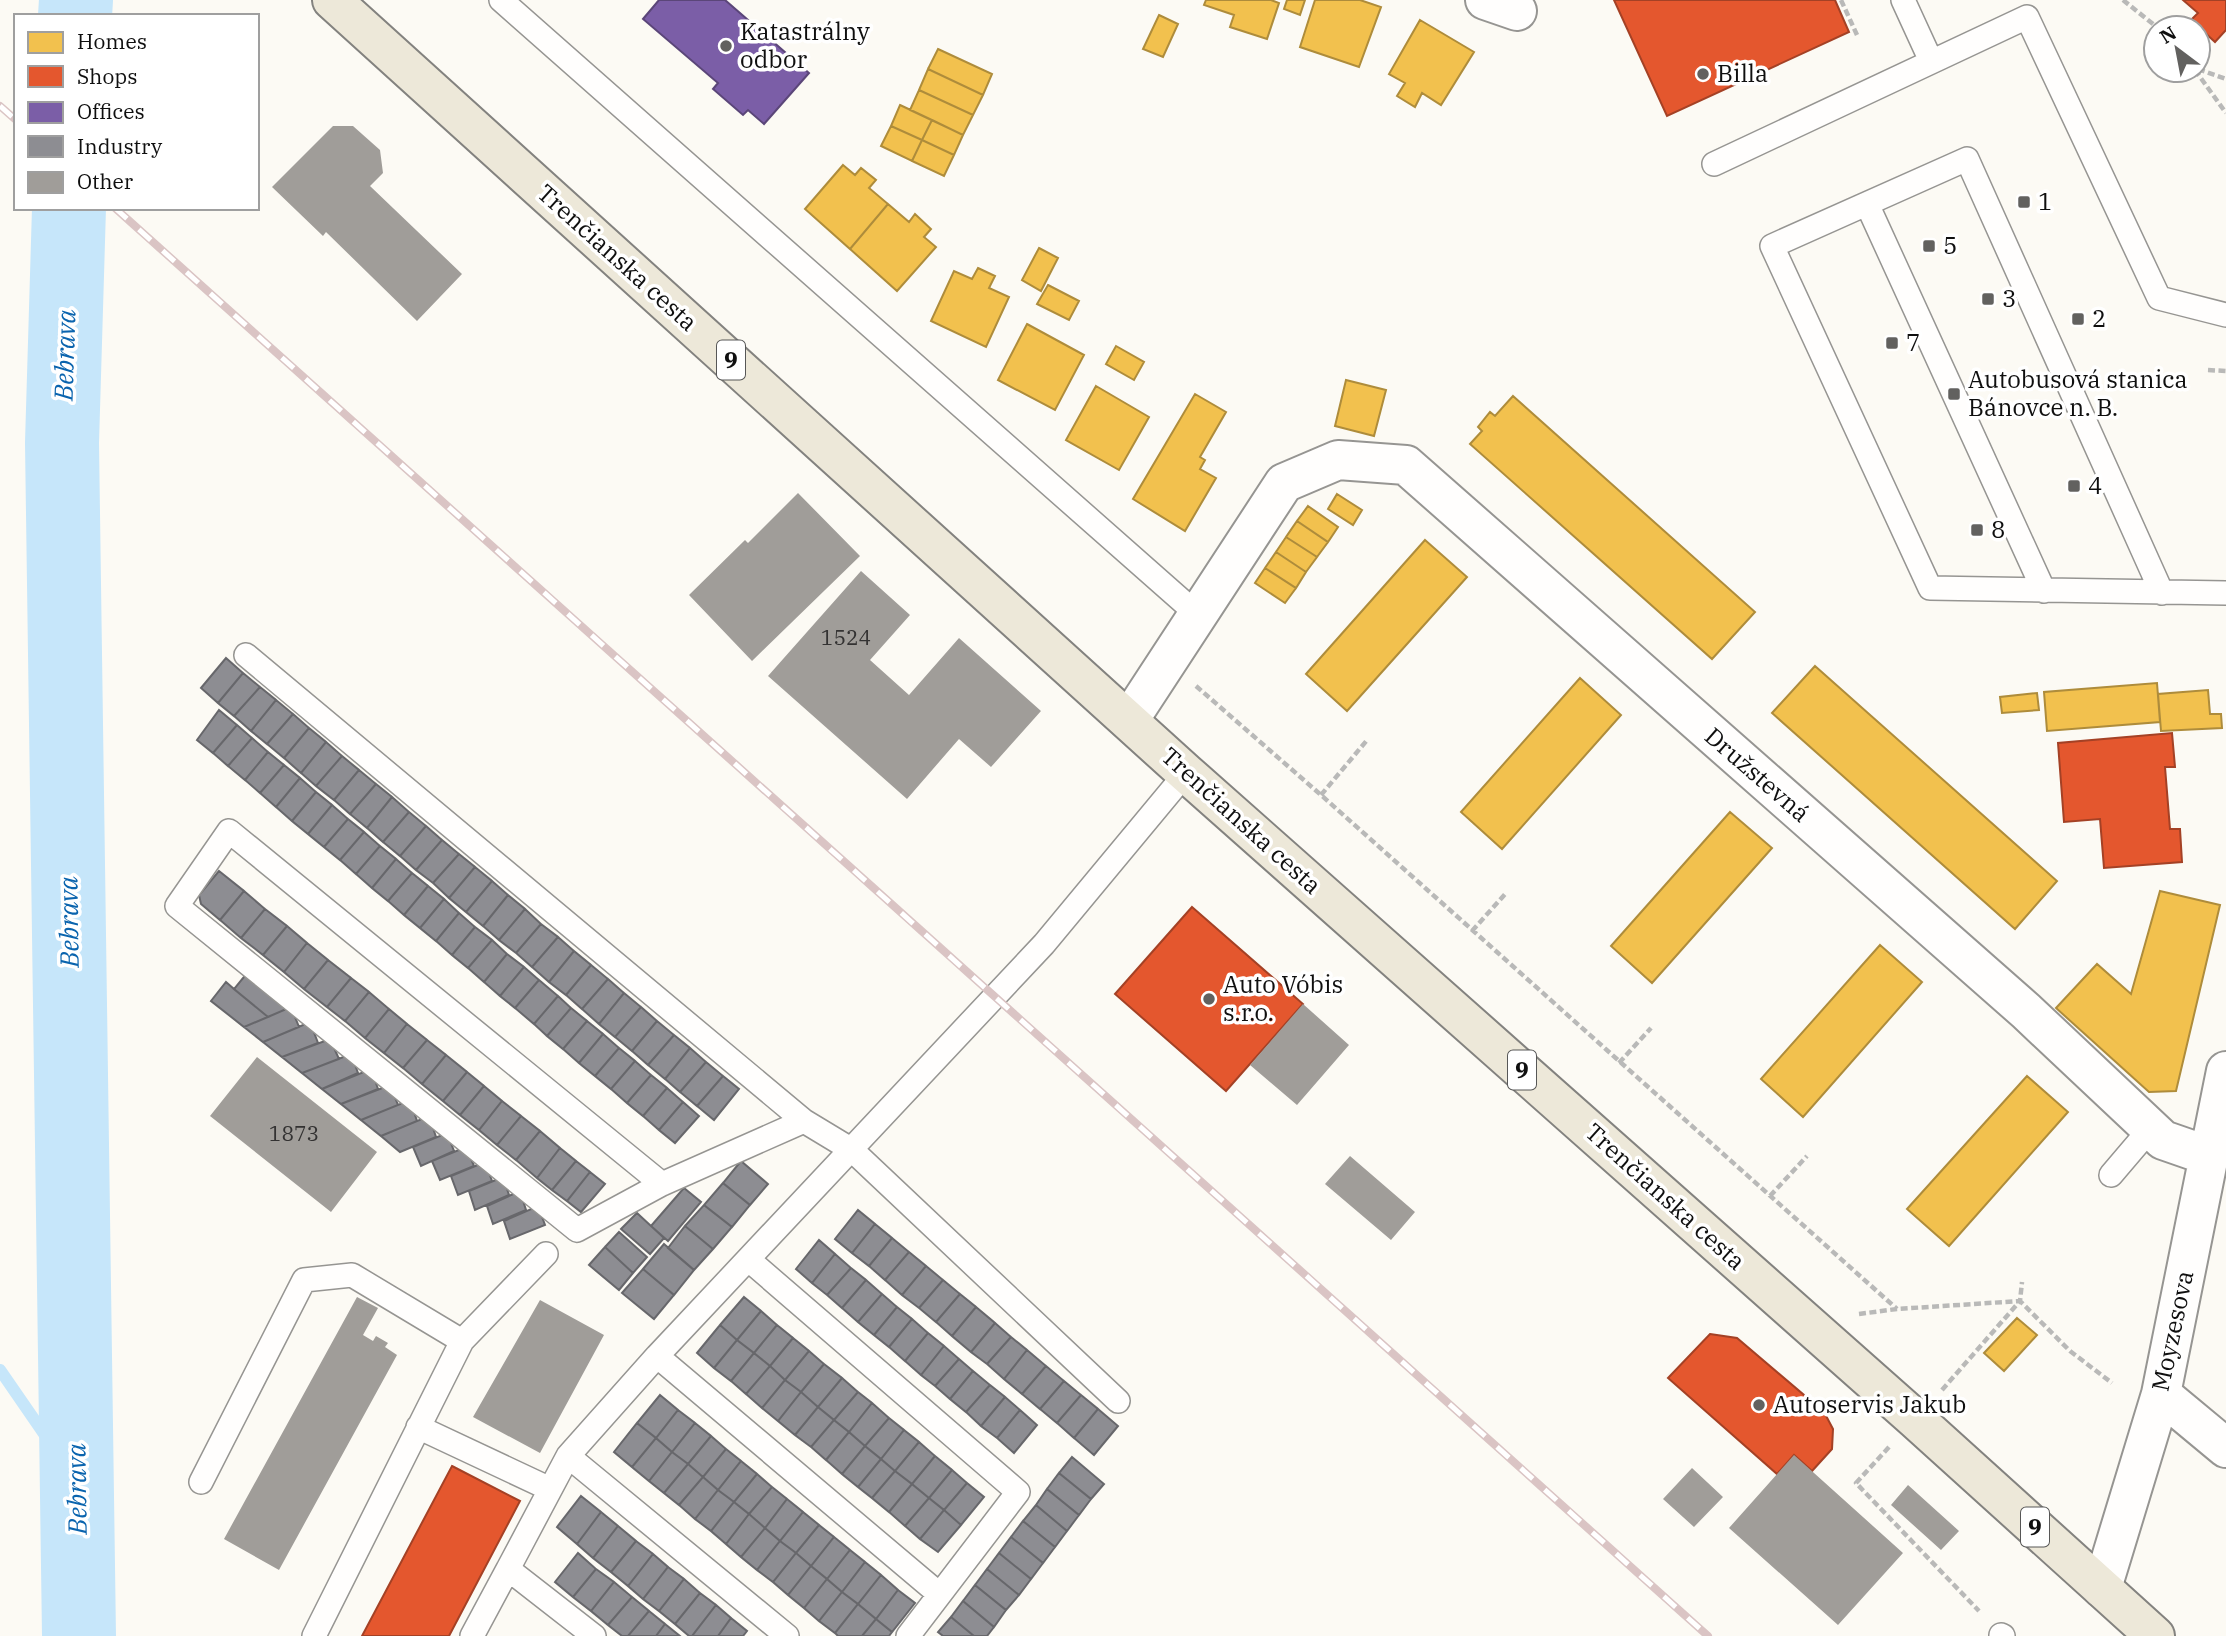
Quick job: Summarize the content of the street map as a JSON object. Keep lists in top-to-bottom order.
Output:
{
  "streets": {
    "main road": ["Trenčianska cesta", "9"],
    "street": ["Družstevná", "Moyzesova"]
  },
  "crossings": [
    ["Trenčianska cesta", "Moyzesova"],
    ["Družstevná", "Moyzesova"]
  ],
  "water": ["Bebrava"],
  "places": {
    "other": [
      "Katastrálny odbor",
      "Billa",
      "Auto Vóbis s.r.o.",
      "Autoservis Jakub"
    ],
    "transit": [
      "1",
      "5",
      "3",
      "2",
      "7",
      "Autobusová stanica Bánovce n. B.",
      "4",
      "8"
    ]
  },
  "house_numbers": ["1524", "1873"],
  "legend": [
    "Homes",
    "Shops",
    "Offices",
    "Industry",
    "Other"
  ],
  "north": "top left"
}
